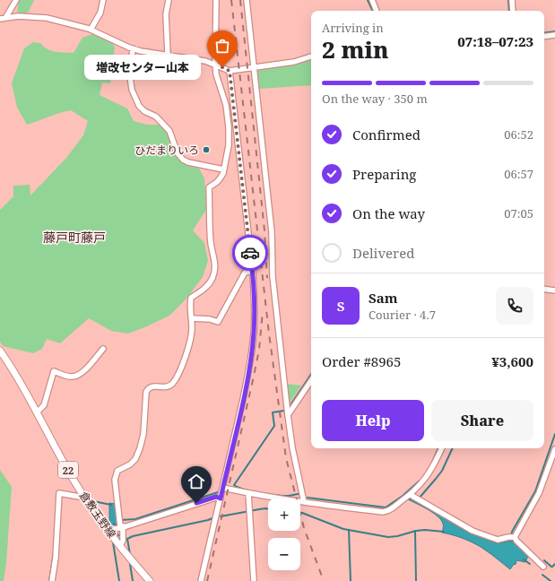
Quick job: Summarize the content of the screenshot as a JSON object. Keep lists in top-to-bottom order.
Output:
{
  "streets": {
    "main road": ["22", "倉敷玉野線"]
  },
  "districts": ["藤戸町藤戸"],
  "places": ["増改センター山本", "ひだまりいろ"],
  "page": {
    "heading": ["2 min", "Arriving in", "07:18–07:23"],
    "panel": [
      "Sam",
      "Courier · 4.7",
      "Order #8965",
      "¥3,600"
    ],
    "bubble": "増改センター山本",
    "bar": "On the way · 350 m",
    "list": [
      ["Confirmed", "06:52"],
      ["Preparing", "06:57"],
      ["On the way", "07:05"],
      "Delivered"
    ],
    "round": "S",
    "buttons": ["Help", "Share"],
    "map_buttons": ["+", "−"]
  }
}
